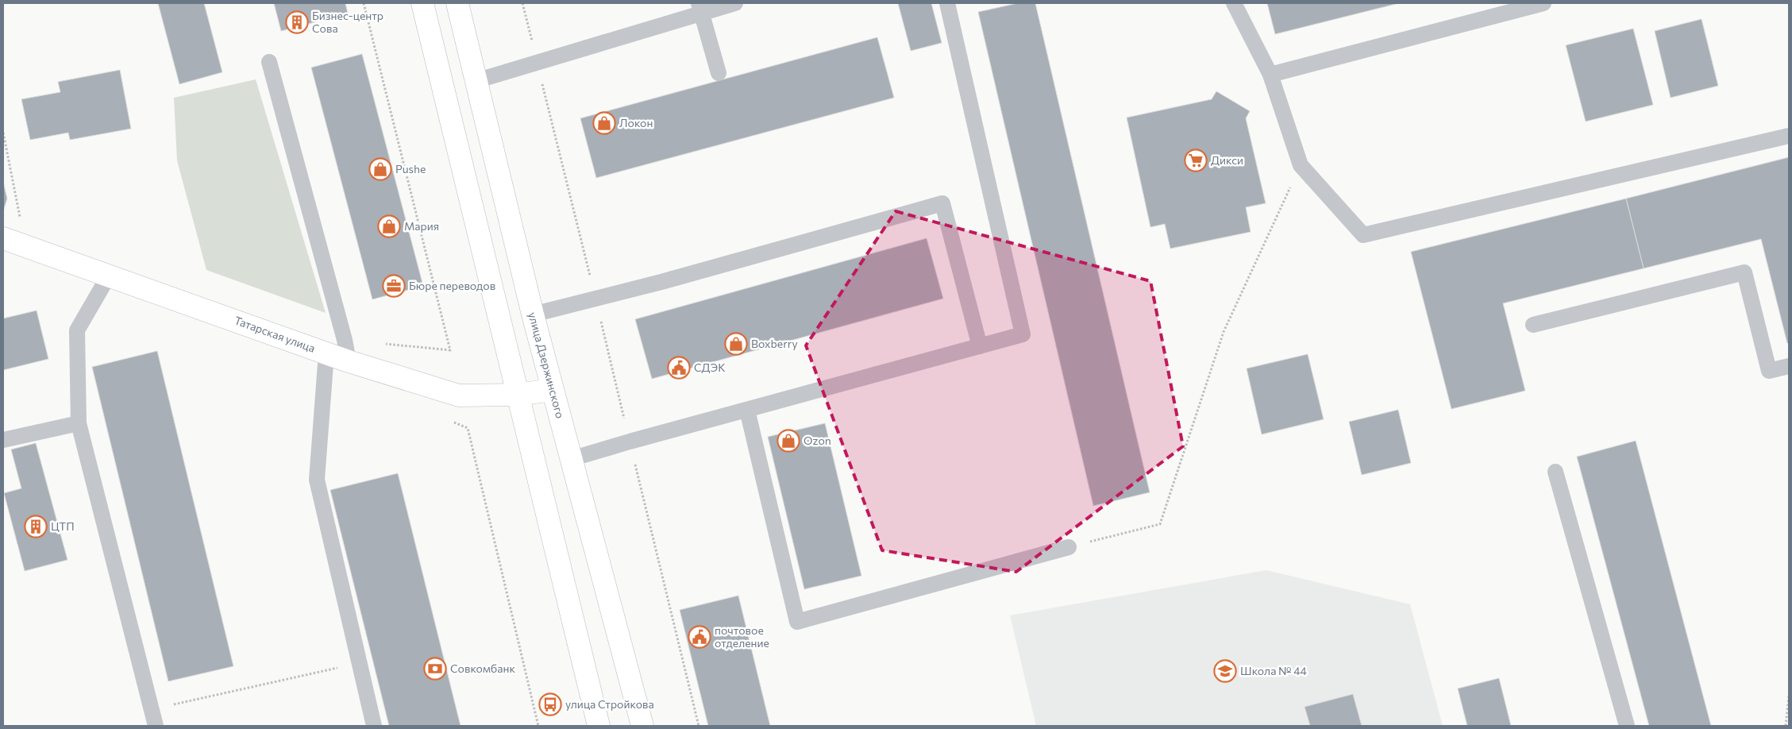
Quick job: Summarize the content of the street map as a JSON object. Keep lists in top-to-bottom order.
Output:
{
  "streets": {
    "main road": ["Татарская улица", "улица Дзержинского"]
  },
  "crossings": [
    ["Татарская улица", "улица Дзержинского"]
  ],
  "places": {
    "building": ["Бизнес-центр Сова", "ЦТП"],
    "shop": [
      "Локон",
      "Pushe",
      "Мария",
      "Boxberry",
      "Ozon"
    ],
    "supermarket": ["Дикси"],
    "office": ["Бюре переводов"],
    "public building": ["СДЭК", "почтовое отделение"],
    "bank": ["Совкомбанк"],
    "school or university": ["Школа № 44"],
    "bus stop": ["улица Стройкова"]
  }
}
